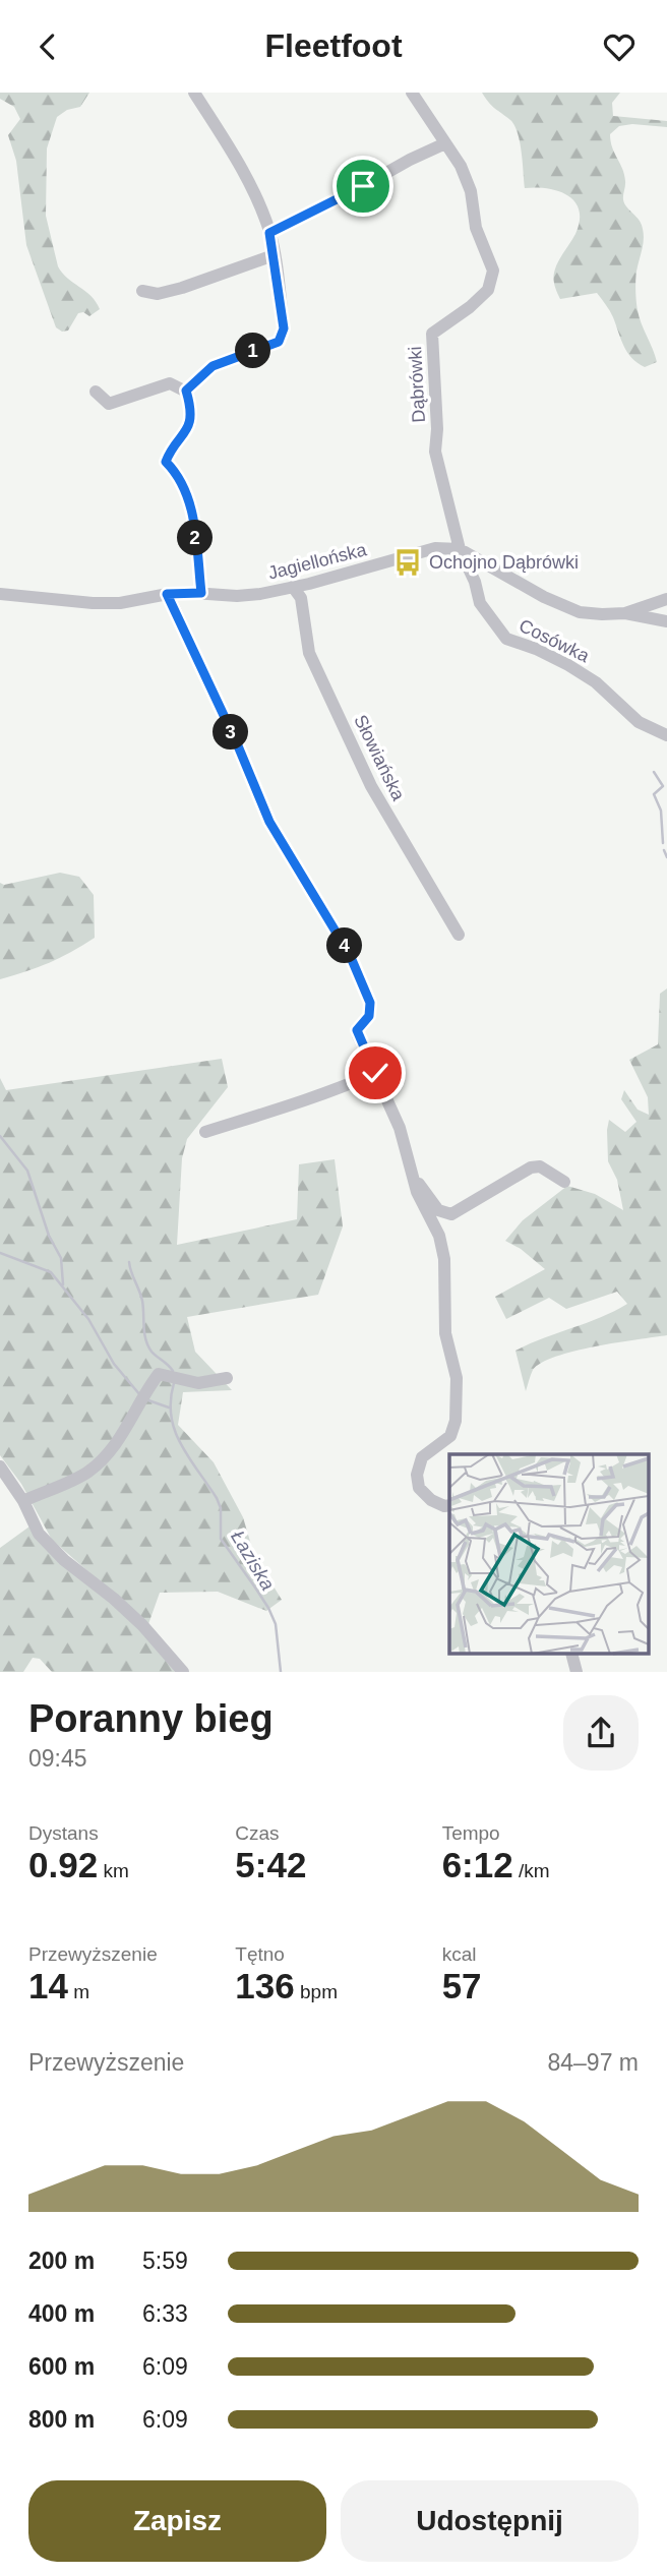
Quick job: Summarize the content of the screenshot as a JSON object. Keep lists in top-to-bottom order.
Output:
{
  "streets": {
    "street": [
      "Dąbrówki",
      "Jagiellońska",
      "Cosówka",
      "Słowiańska"
    ]
  },
  "crossings": [
    ["Dąbrówki", "Jagiellońska"],
    ["Dąbrówki", "Cosówka"],
    ["Jagiellońska", "Cosówka"],
    ["Jagiellońska", "Słowiańska"]
  ],
  "water": ["Łaziska"],
  "places": {
    "bus stop": ["Ochojno Dąbrówki"]
  },
  "page": {
    "header": "Fleetfoot",
    "pins": [
      "1",
      "2",
      "3",
      "4"
    ],
    "heading": ["Poranny bieg", "09:45"],
    "stats": [
      ["Dystans", "0.92 km"],
      ["Czas", "5:42"],
      ["Tempo", "6:12 /km"],
      ["Przewyższenie", "14 m"],
      ["Tętno", "136 bpm"],
      ["kcal", "57"]
    ],
    "chart": ["Przewyższenie", "84–97 m"],
    "list": [
      {
        "name": "200 m",
        "note": "5:59"
      },
      {
        "name": "400 m",
        "note": "6:33"
      },
      {
        "name": "600 m",
        "note": "6:09"
      },
      {
        "name": "800 m",
        "note": "6:09"
      }
    ],
    "buttons": ["Zapisz", "Udostępnij"]
  }
}
